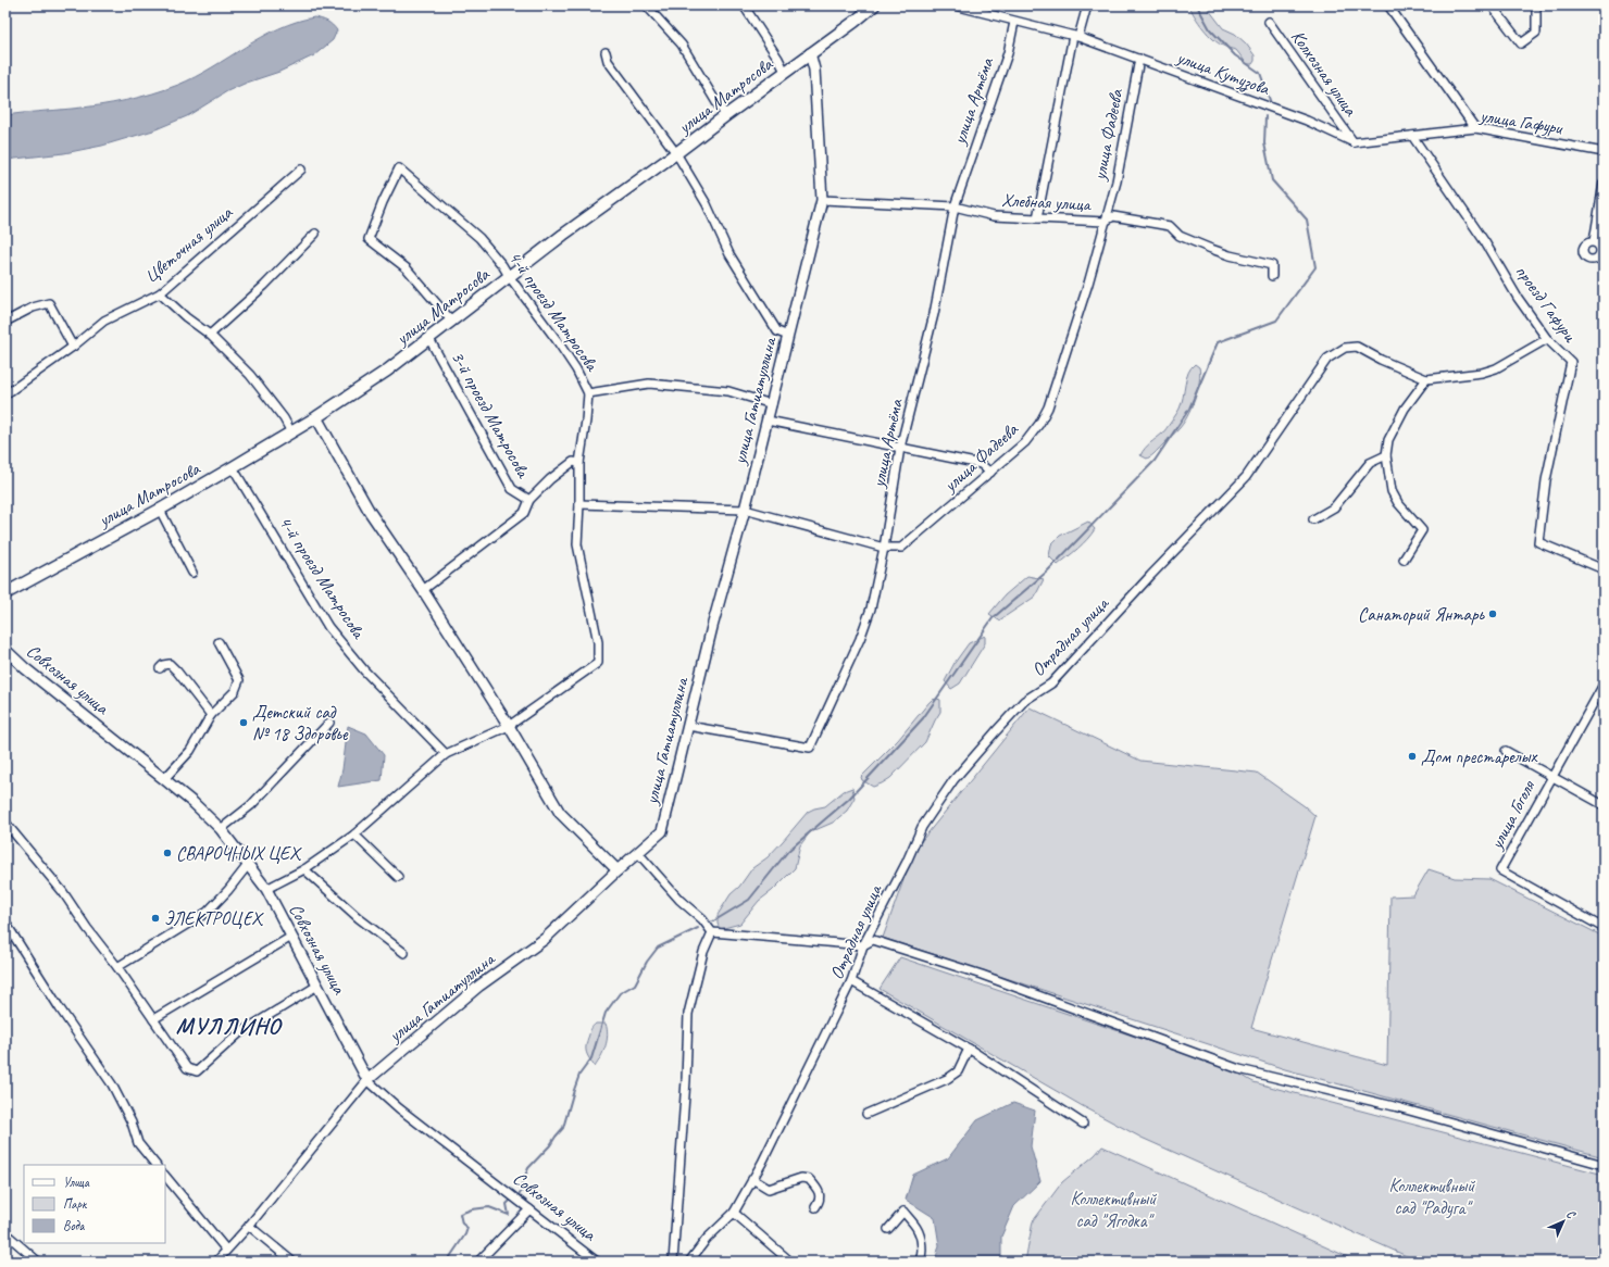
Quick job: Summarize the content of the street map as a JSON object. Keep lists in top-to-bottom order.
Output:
{
  "streets": {
    "main road": ["улица Матросова"],
    "street": [
      "улица Кутузова",
      "Колхозная улица",
      "улица Артёма",
      "улица Гафури",
      "улица Фадеева",
      "Хлебная улица",
      "Цветочная улица",
      "проезд Гафури",
      "4-й проезд Матросова",
      "улица Гатиатуллина",
      "3-й проезд Матросова",
      "Отрадная улица",
      "Совхозная улица",
      "улица Гоголя"
    ]
  },
  "crossings": [
    ["улица Кутузова", "Колхозная улица"],
    ["улица Кутузова", "улица Артёма"],
    ["улица Кутузова", "улица Гафури"],
    ["улица Кутузова", "улица Фадеева"],
    ["Колхозная улица", "улица Гафури"],
    ["улица Матросова", "4-й проезд Матросова"],
    ["улица Матросова", "улица Гатиатуллина"],
    ["улица Матросова", "3-й проезд Матросова"],
    ["улица Артёма", "улица Фадеева"],
    ["улица Артёма", "Хлебная улица"],
    ["улица Артёма", "улица Гатиатуллина"],
    ["улица Гафури", "проезд Гафури"],
    ["улица Фадеева", "Хлебная улица"],
    ["улица Фадеева", "4-й проезд Матросова"],
    ["улица Фадеева", "улица Гатиатуллина"],
    ["Хлебная улица", "улица Гатиатуллина"],
    ["проезд Гафури", "Отрадная улица"],
    ["4-й проезд Матросова", "Совхозная улица"],
    ["улица Гатиатуллина", "Совхозная улица"]
  ],
  "districts": ["МУЛЛИНО"],
  "parks": ["Коллективный сад \"Радуга\"", "Коллективный сад \"Ягодка\""],
  "places": [
    "Санаторий Янтарь",
    "Детский сад № 18 Здоровье",
    "Дом престарелых",
    "СВАРОЧНЫХ ЦЕХ",
    "ЭЛЕКТРОЦЕХ"
  ],
  "legend": ["Улица", "Парк", "Вода"],
  "north": "top right"
}
